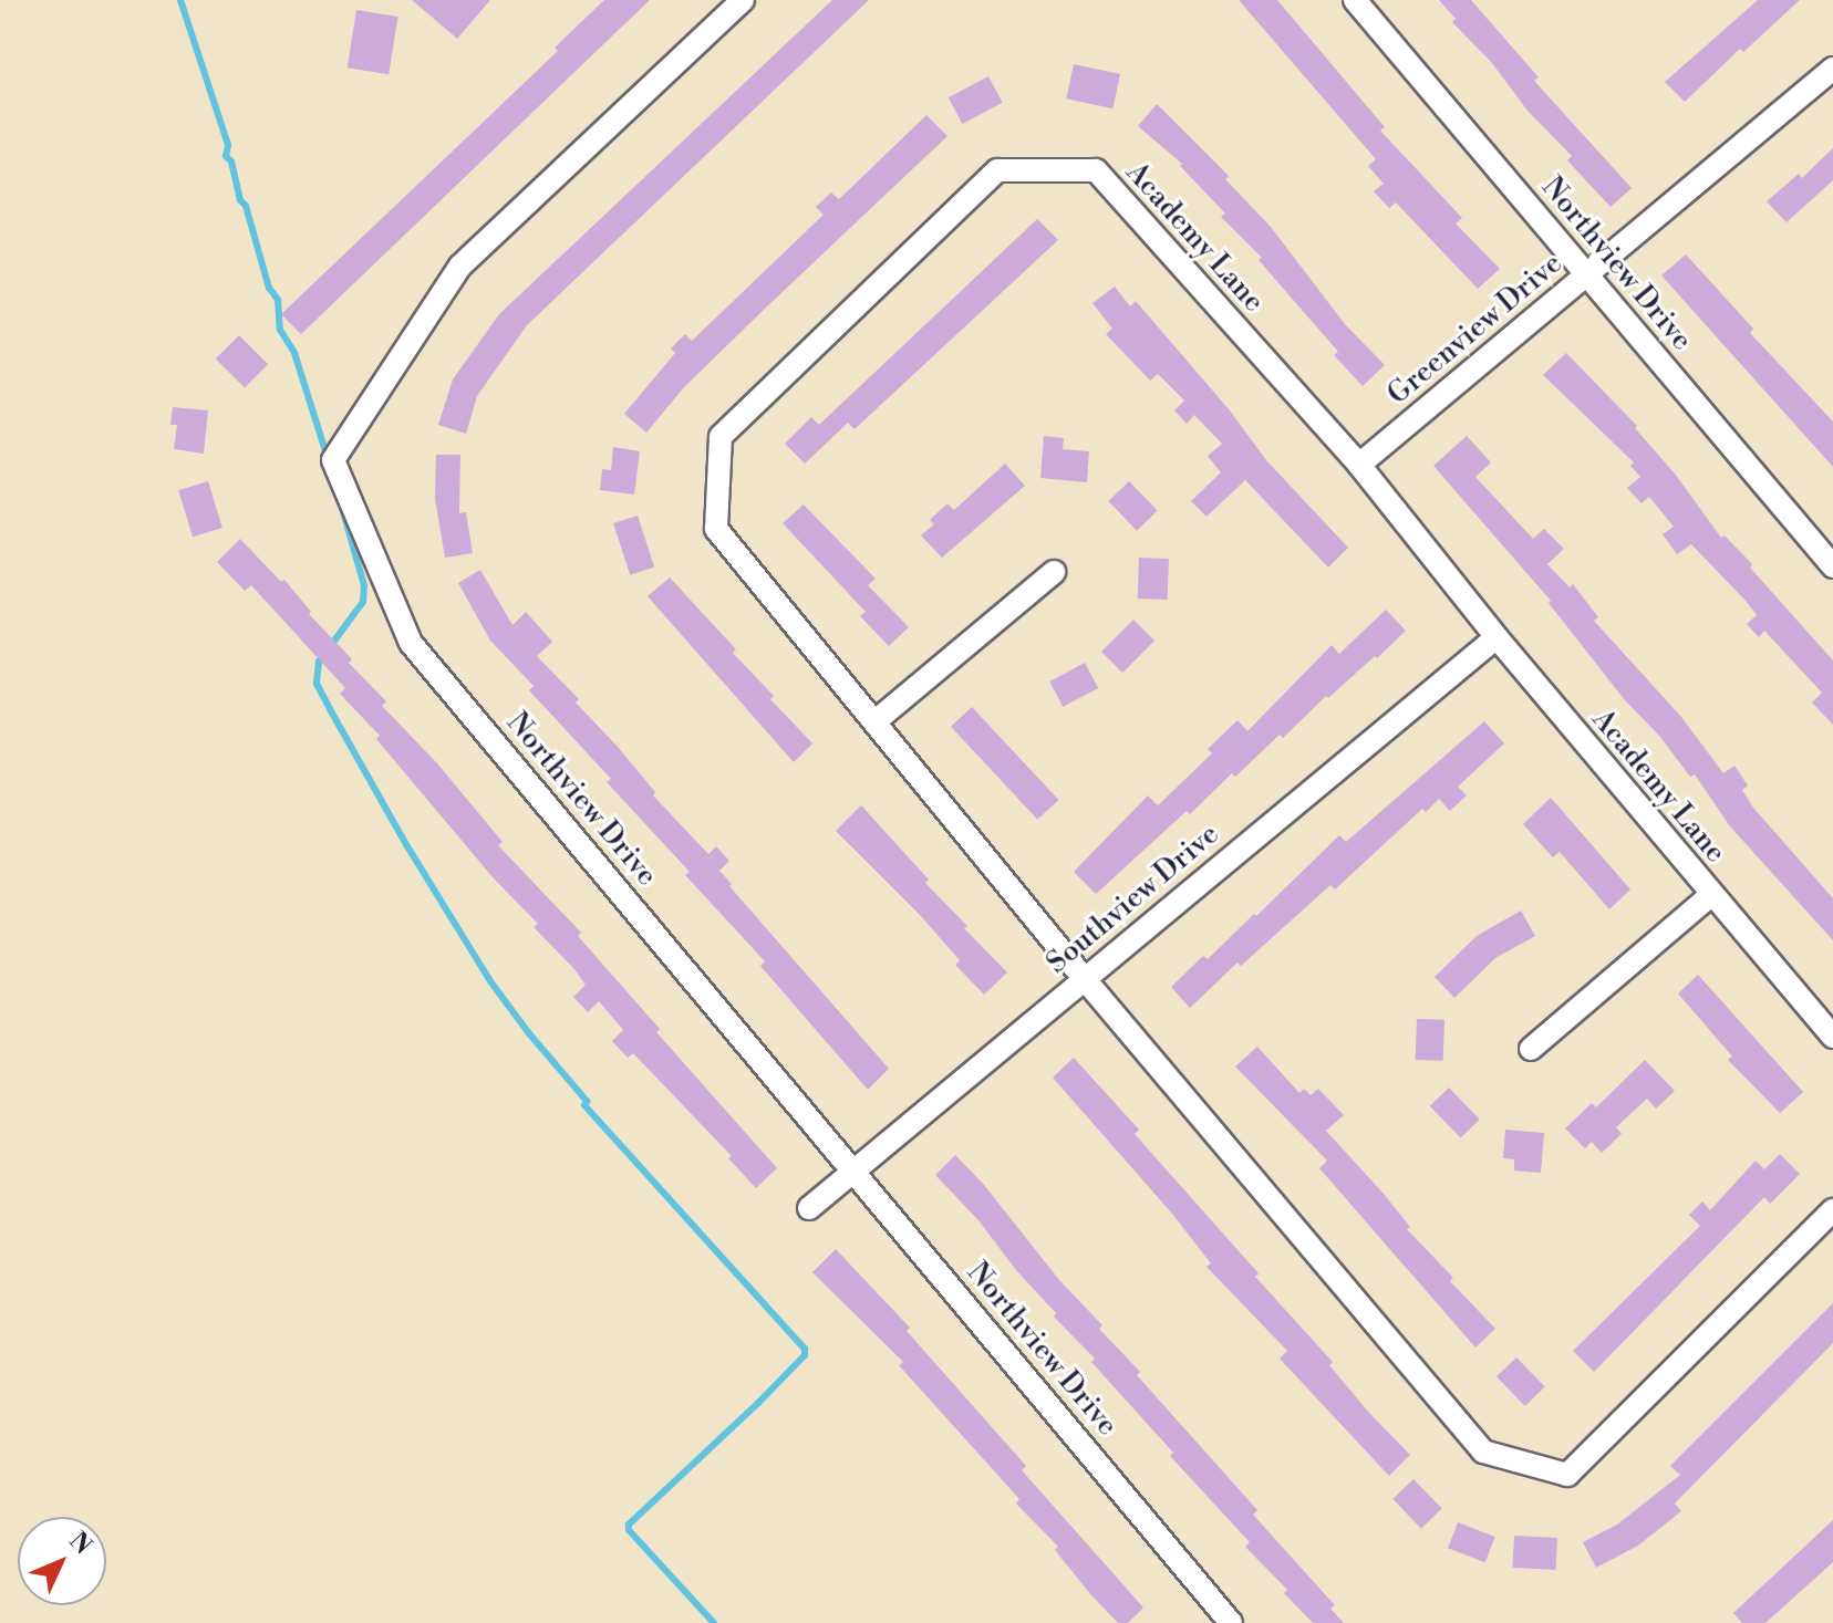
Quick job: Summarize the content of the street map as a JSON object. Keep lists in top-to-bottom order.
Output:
{
  "streets": {
    "street": [
      "Academy Lane",
      "Northview Drive",
      "Greenview Drive",
      "Southview Drive"
    ]
  },
  "crossings": [
    ["Academy Lane", "Greenview Drive"],
    ["Academy Lane", "Southview Drive"],
    ["Northview Drive", "Greenview Drive"],
    ["Northview Drive", "Southview Drive"]
  ],
  "north": "top right"
}
